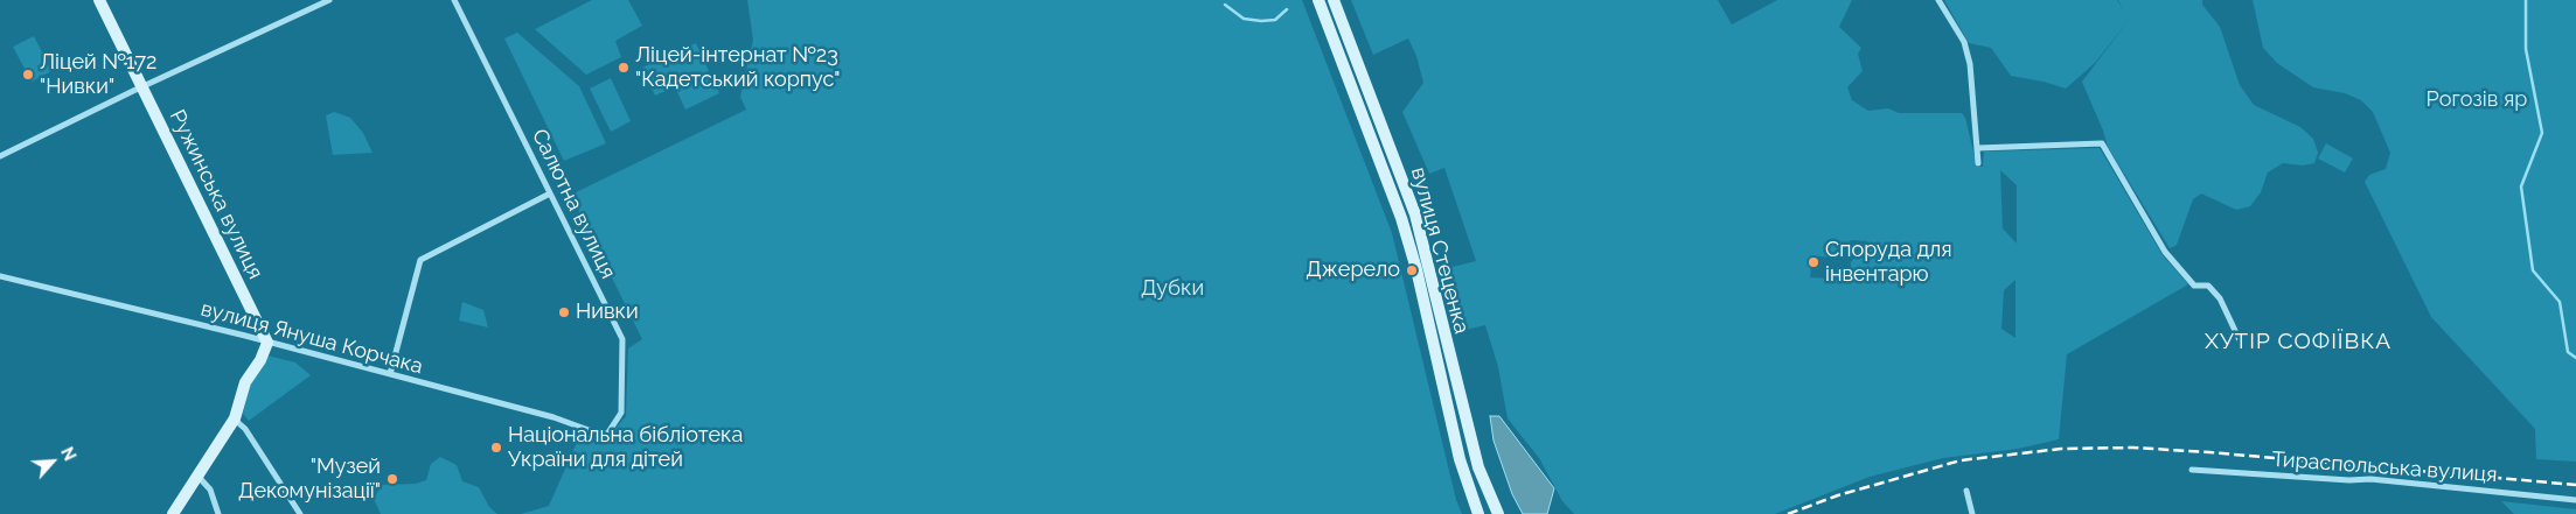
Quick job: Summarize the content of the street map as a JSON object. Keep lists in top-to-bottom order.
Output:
{
  "streets": {
    "main road": ["Ружинська вулиця", "вулиця Стеценка"],
    "street": ["Салютна вулиця", "вулиця Януша Корчака", "Тираспольська вулиця"]
  },
  "crossings": [
    ["Ружинська вулиця", "вулиця Януша Корчака"],
    ["Салютна вулиця", "вулиця Януша Корчака"]
  ],
  "districts": ["ХУТІР СОФІЇВКА"],
  "parks": ["Рогозів яр", "Дубки"],
  "places": [
    "Ліцей-інтернат №23 \"Кадетський корпус\"",
    "Ліцей №172 \"Нивки\"",
    "Споруда для інвентарю",
    "Джерело",
    "Нивки",
    "Національна бібліотека України для дітей",
    "\"Музей Декомунізації\""
  ],
  "north": "top right"
}
